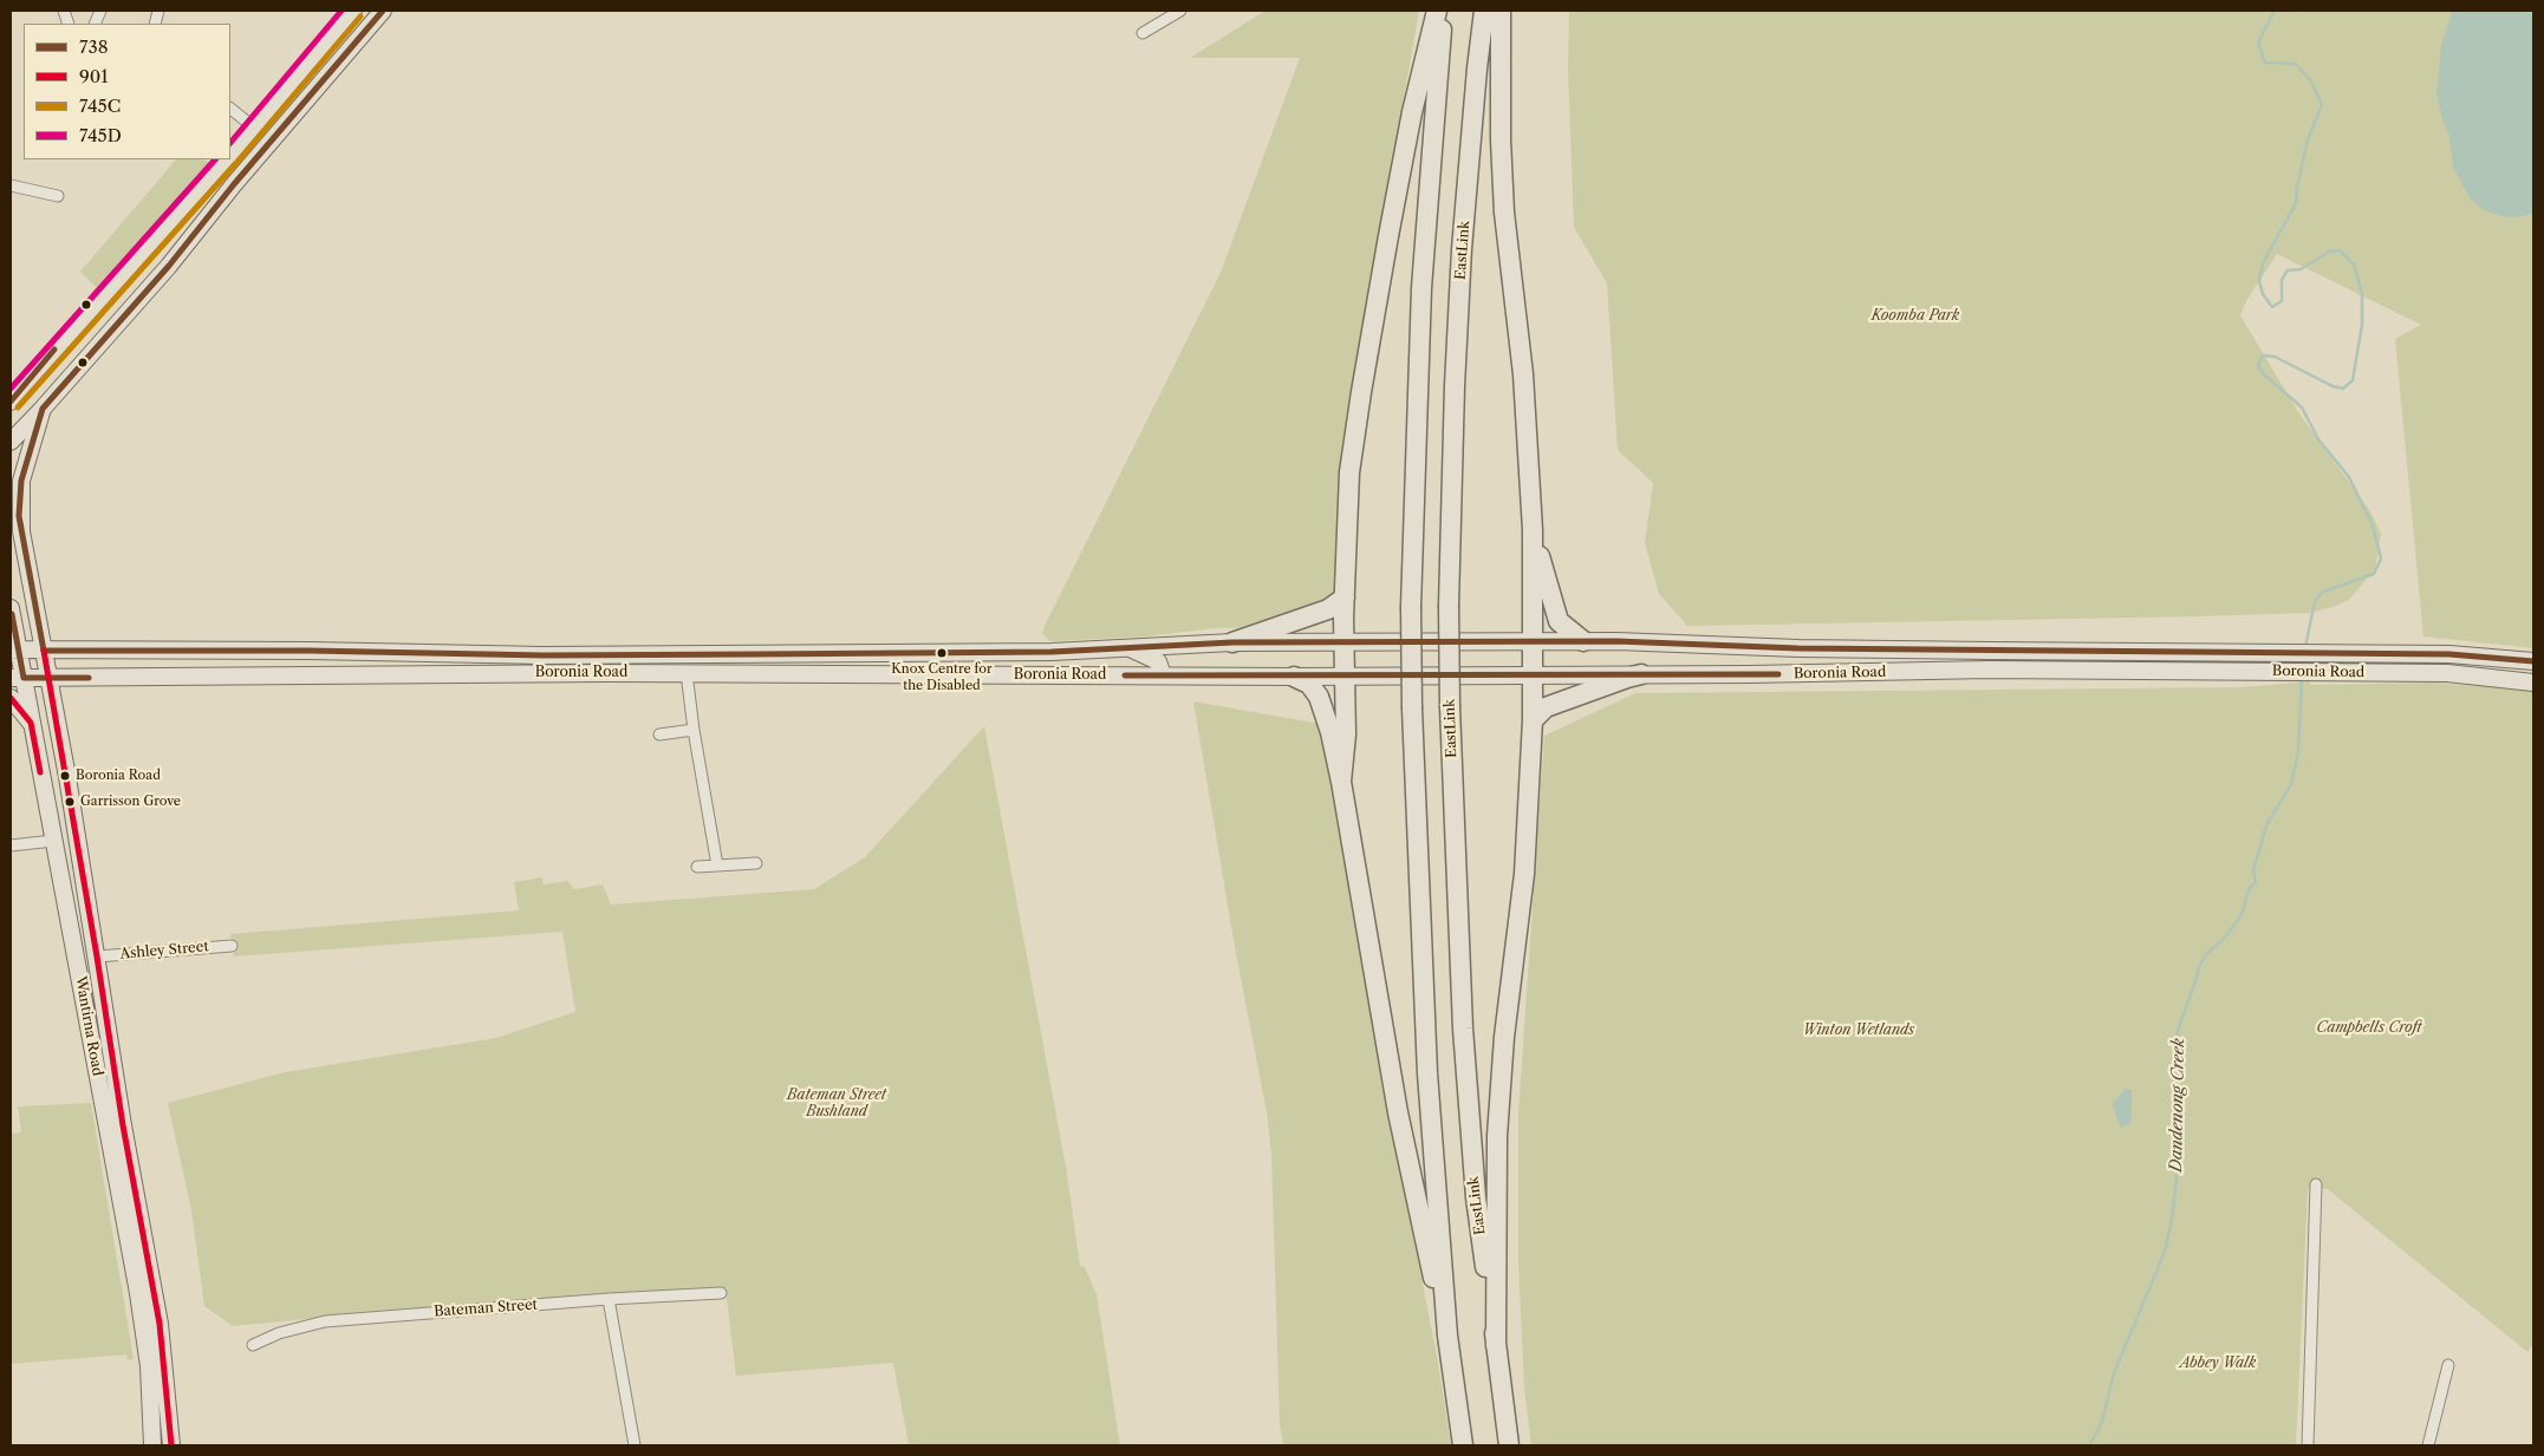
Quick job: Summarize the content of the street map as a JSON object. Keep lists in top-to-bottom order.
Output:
{
  "streets": {
    "highway": ["EastLink"],
    "main road": ["Boronia Road", "Wantirna Road"],
    "street": ["Ashley Street", "Bateman Street"]
  },
  "crossings": [
    ["Boronia Road", "Wantirna Road"],
    ["Ashley Street", "Wantirna Road"]
  ],
  "water": ["Dandenong Creek"],
  "parks": [
    "Koomba Park",
    "Campbells Croft",
    "Winton Wetlands",
    "Bateman Street Bushland",
    "Abbey Walk"
  ],
  "places": ["Knox Centre for the Disabled", "Boronia Road", "Garrisson Grove"],
  "lines": [
    "transit line 738",
    "transit line 745D",
    "transit line 745C",
    "transit line 901"
  ],
  "legend": [
    "738",
    "901",
    "745C",
    "745D"
  ]
}
